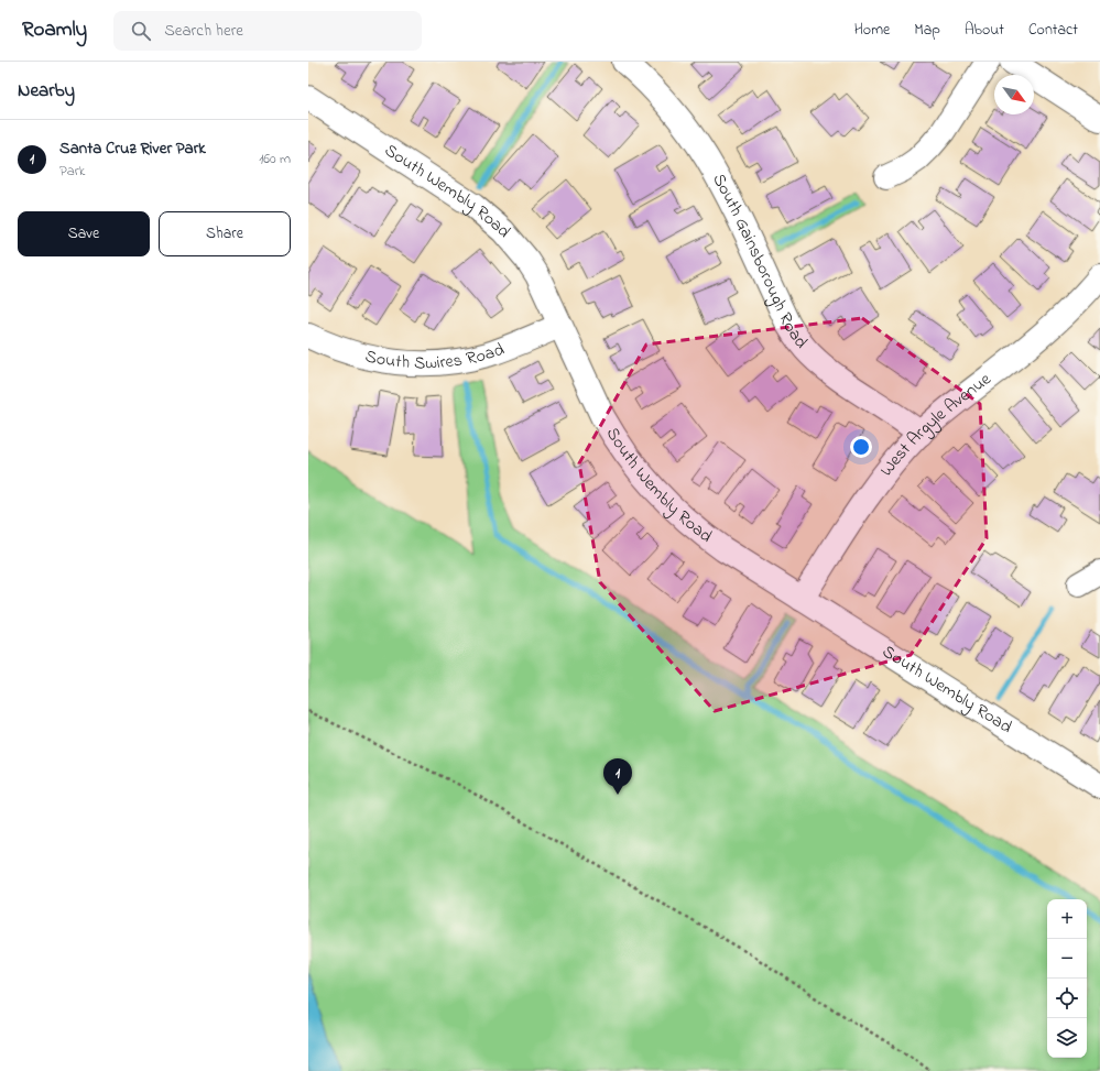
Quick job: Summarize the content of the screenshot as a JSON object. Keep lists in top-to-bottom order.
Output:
{
  "streets": {
    "street": [
      "South Wembly Road",
      "South Gainsborough Road",
      "South Swires Road",
      "West Argyle Avenue"
    ]
  },
  "crossings": [
    ["South Wembly Road", "South Swires Road"],
    ["South Wembly Road", "West Argyle Avenue"],
    ["South Gainsborough Road", "West Argyle Avenue"]
  ],
  "north": "bottom right",
  "page": {
    "header": "Roamly",
    "search": "Search here",
    "nav": [
      "Home",
      "Map",
      "About",
      "Contact"
    ],
    "heading": "Nearby",
    "list": [
      {
        "mark": "1",
        "name": "Santa Cruz River Park",
        "note": "Park",
        "value": "160 m"
      }
    ],
    "buttons": ["Save", "Share"],
    "pins": "1",
    "map_buttons": ["+", "−"]
  }
}
